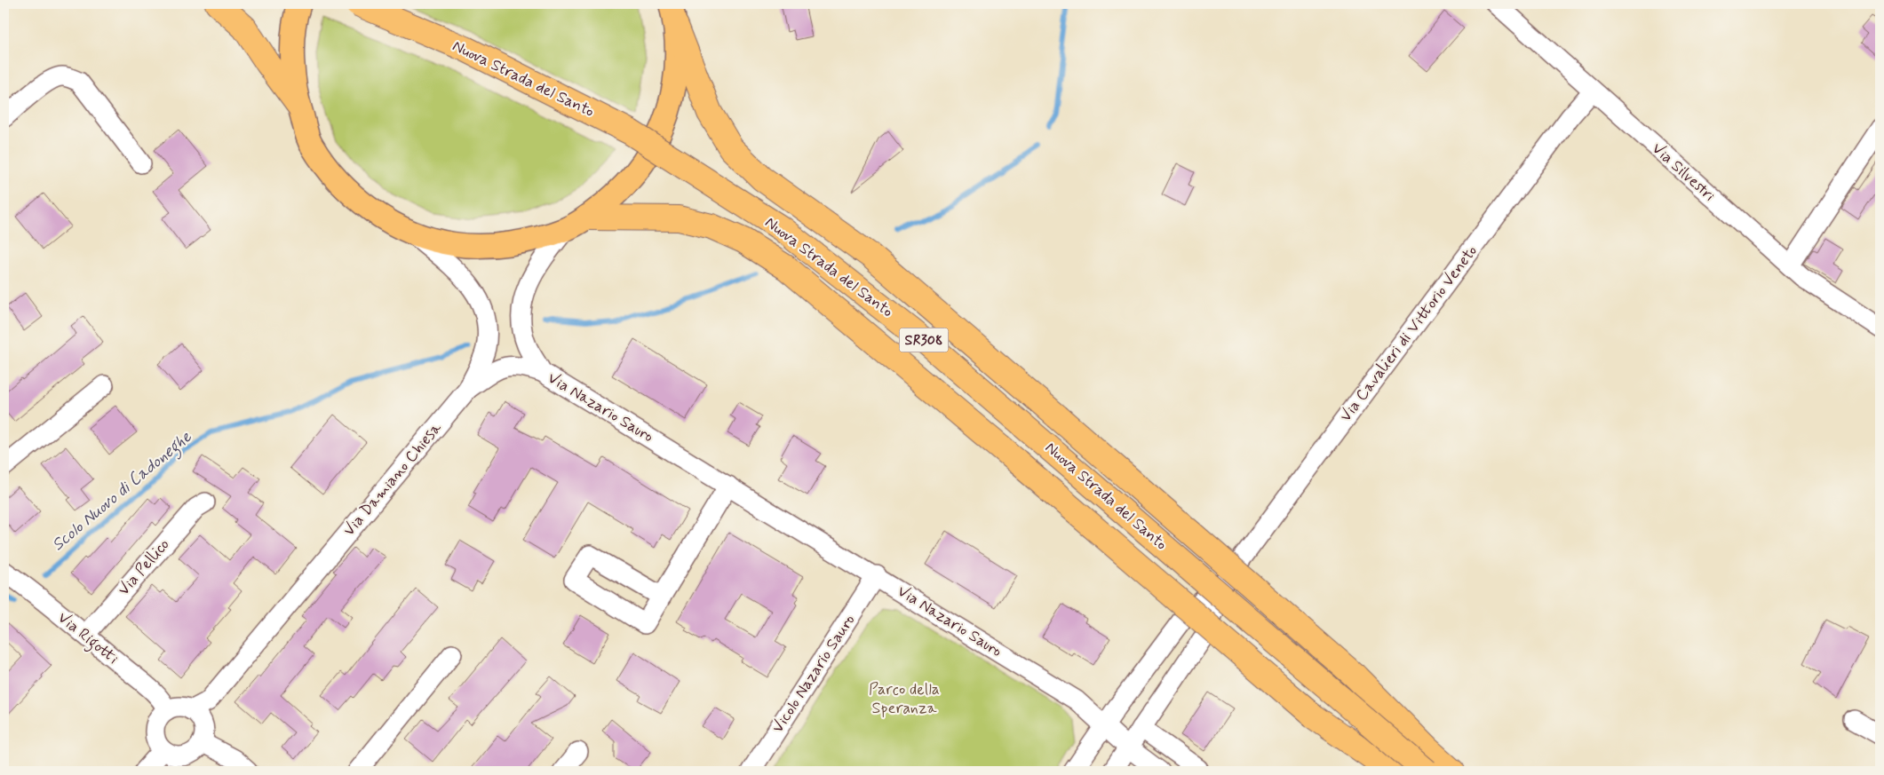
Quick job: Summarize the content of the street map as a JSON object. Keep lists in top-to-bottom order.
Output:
{
  "streets": {
    "highway": ["Nuova Strada del Santo", "SR308"],
    "street": [
      "Via Silvestri",
      "Via Cavalieri di Vittorio Veneto",
      "Via Nazario Sauro",
      "Via Damiano Chiesa",
      "Via Pellico",
      "Via Rigotti",
      "Vicolo Nazario Sauro"
    ]
  },
  "crossings": [
    ["Via Silvestri", "Via Cavalieri di Vittorio Veneto"],
    ["Via Cavalieri di Vittorio Veneto", "Via Nazario Sauro"],
    ["Via Nazario Sauro", "Via Damiano Chiesa"],
    ["Via Nazario Sauro", "Vicolo Nazario Sauro"],
    ["Via Damiano Chiesa", "Via Rigotti"],
    ["Via Pellico", "Via Rigotti"]
  ],
  "water": ["Scolo Nuovo di Cadoneghe"],
  "parks": ["Parco della Speranza"]
}
